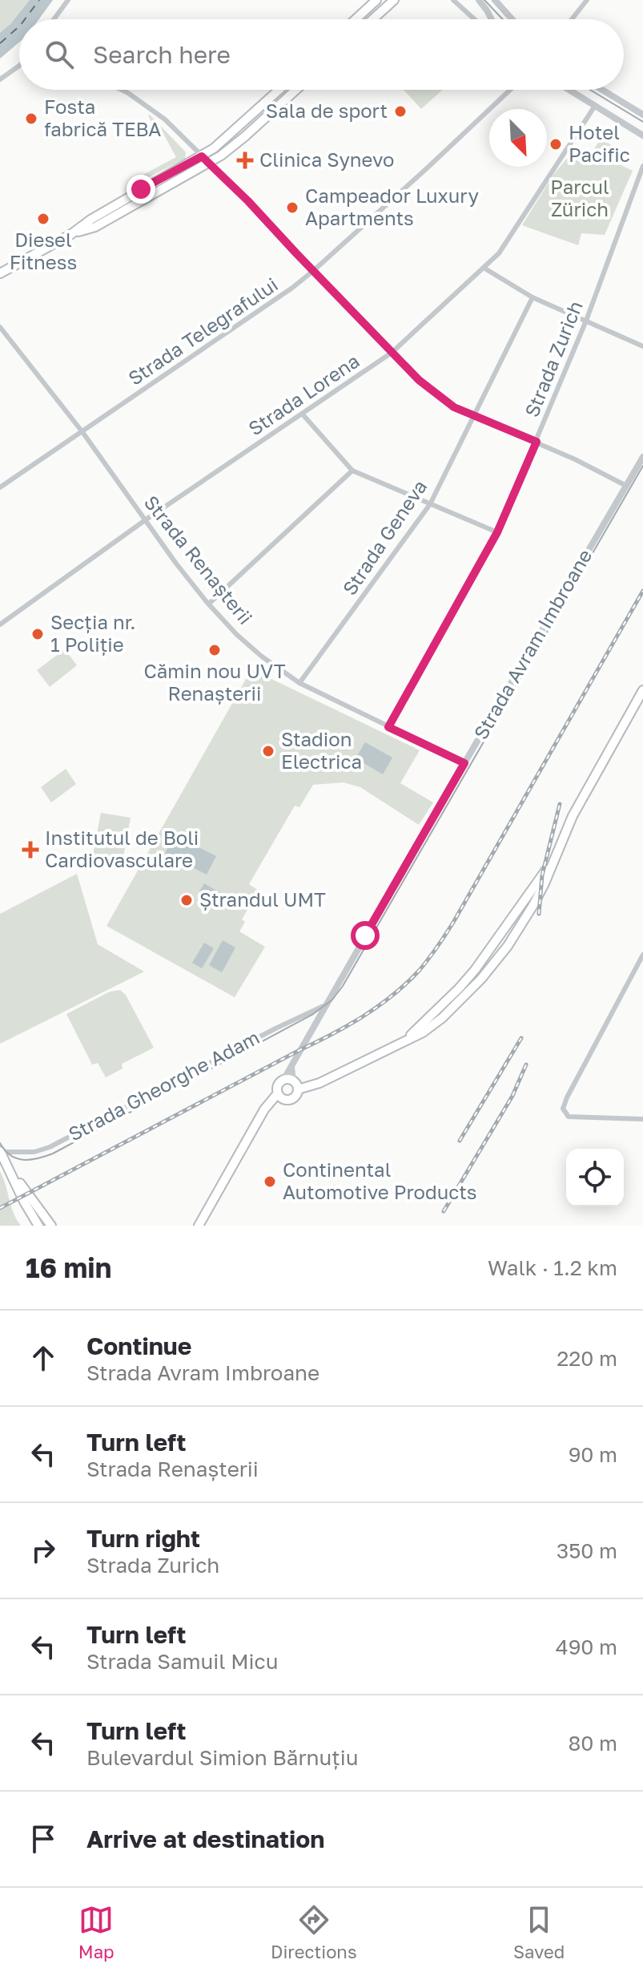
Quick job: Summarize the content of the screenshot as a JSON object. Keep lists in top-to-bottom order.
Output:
{
  "streets": {
    "main road": ["Strada Gheorghe Adam"],
    "street": [
      "Strada Telegrafului",
      "Strada Zurich",
      "Strada Lorena",
      "Strada Geneva",
      "Strada Renașterii",
      "Strada Avram Imbroane"
    ]
  },
  "crossings": [
    ["Strada Telegrafului", "Strada Renașterii"],
    ["Strada Zurich", "Strada Renașterii"],
    ["Strada Lorena", "Strada Renașterii"],
    ["Strada Geneva", "Strada Renașterii"],
    ["Strada Renașterii", "Strada Avram Imbroane"],
    ["Strada Avram Imbroane", "Strada Gheorghe Adam"]
  ],
  "parks": ["Parcul Zürich"],
  "places": {
    "other": [
      "Sala de sport",
      "Fosta fabrică TEBA",
      "Hotel Pacific",
      "Campeador Luxury Apartments",
      "Diesel Fitness",
      "Secția nr. 1 Poliție",
      "Cămin nou UVT Renașterii",
      "Stadion Electrica",
      "Ștrandul UMT",
      "Continental Automotive Products"
    ],
    "health": ["Clinica Synevo", "Institutul de Boli Cardiovasculare"]
  },
  "north": "bottom right",
  "page": {
    "search": "Search here",
    "heading": ["16 min", "Walk · 1.2 km"],
    "list": [
      ["Continue", "Strada Avram Imbroane", "220 m"],
      ["Turn left", "Strada Renașterii", "90 m"],
      ["Turn right", "Strada Zurich", "350 m"],
      ["Turn left", "Strada Samuil Micu", "490 m"],
      ["Turn left", "Bulevardul Simion Bărnuțiu", "80 m"],
      "Arrive at destination"
    ],
    "nav": ["Map", "Directions", "Saved"]
  }
}
